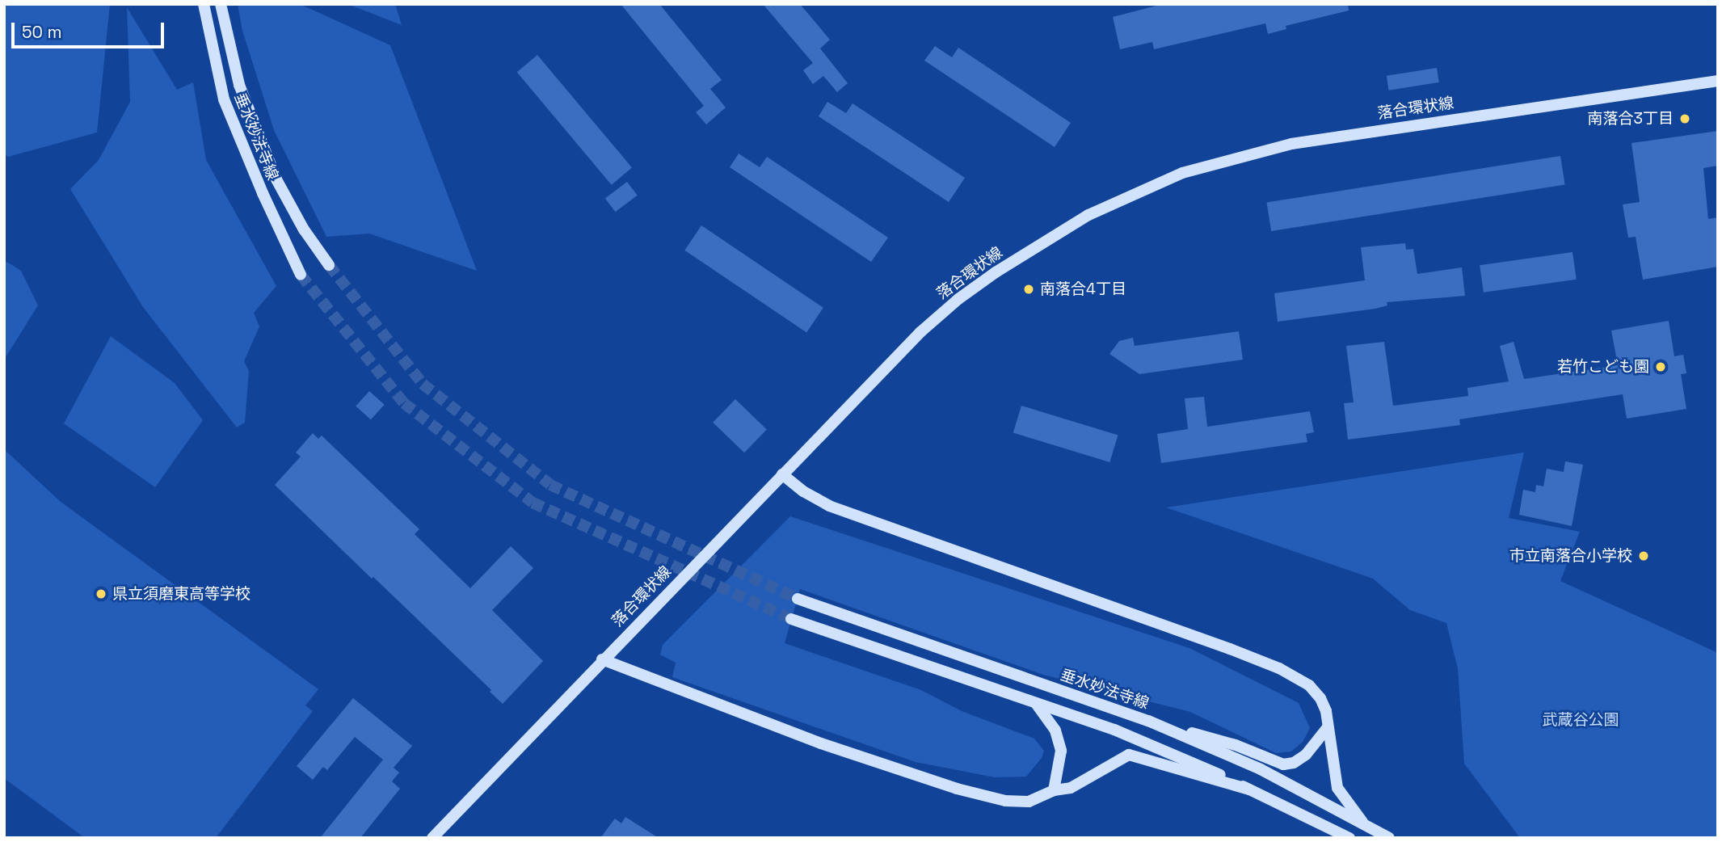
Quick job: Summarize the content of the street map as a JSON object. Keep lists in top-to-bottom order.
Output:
{
  "streets": {
    "street": ["落合環状線", "垂水妙法寺線"]
  },
  "parks": ["武蔵谷公園"],
  "places": [
    "南落合3丁目",
    "南落合4丁目",
    "若竹こども園",
    "市立南落合小学校",
    "県立須磨東高等学校"
  ],
  "scale_bar": "50 m"
}
